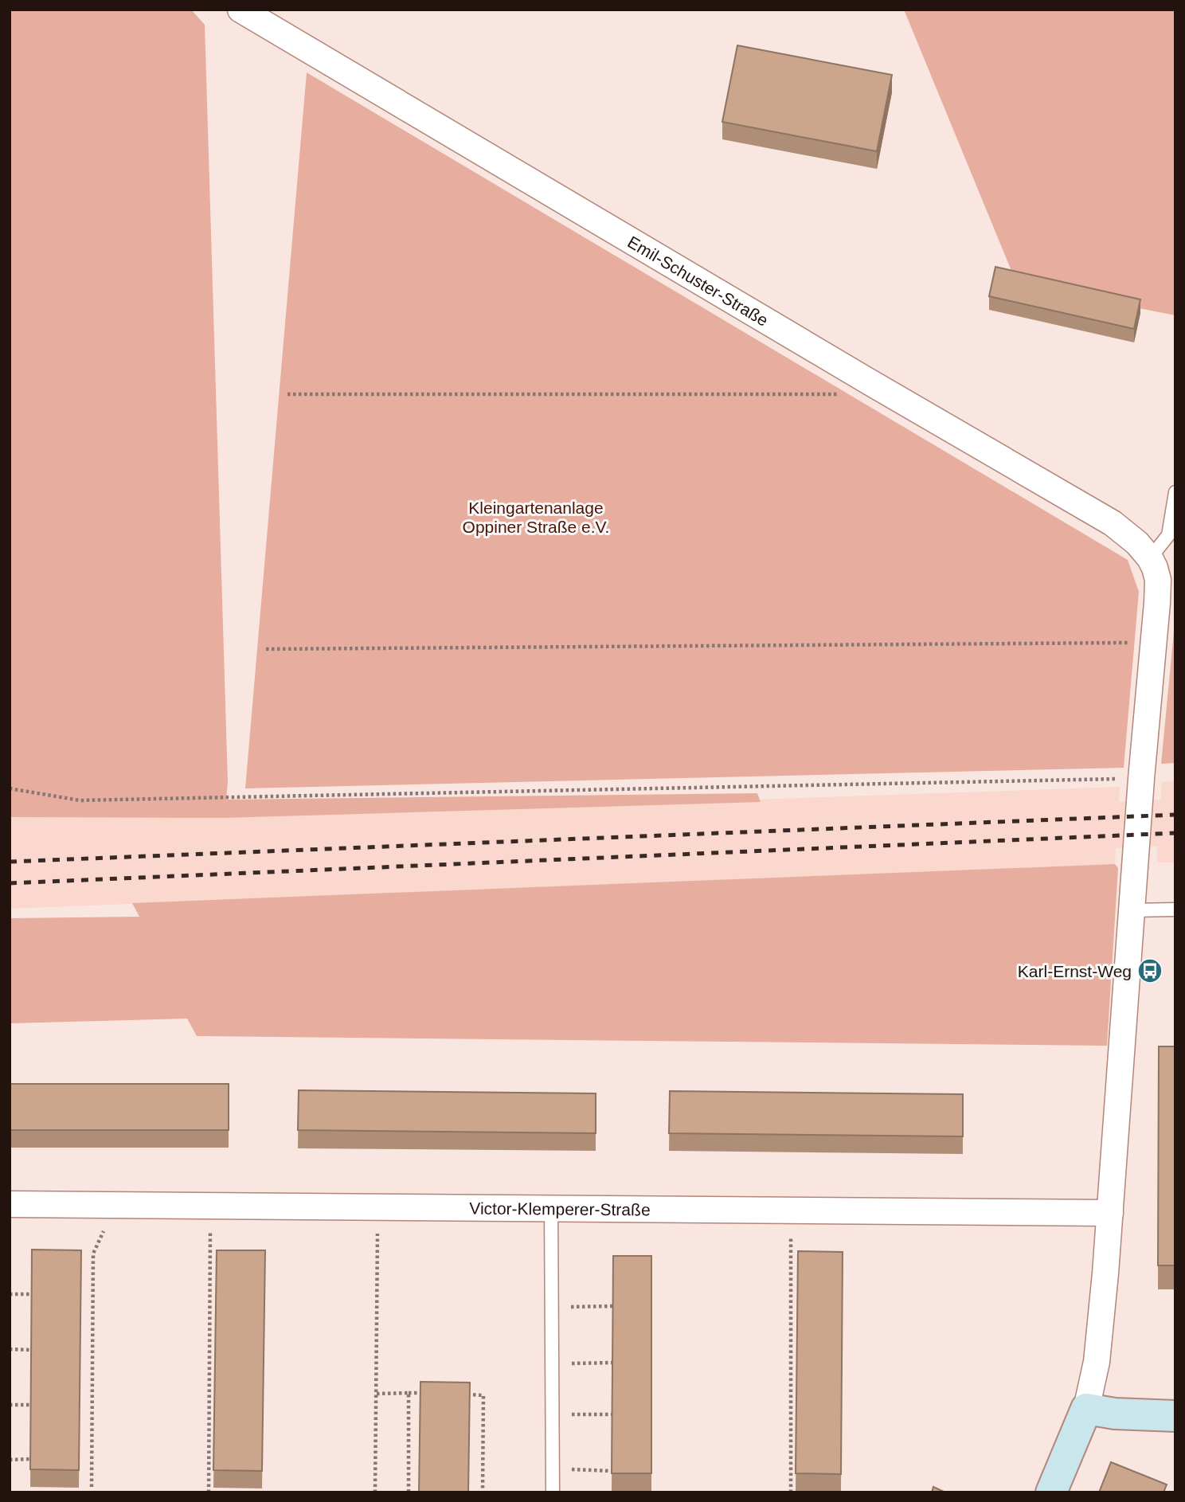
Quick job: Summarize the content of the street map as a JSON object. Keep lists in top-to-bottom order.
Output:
{
  "streets": {
    "street": ["Emil-Schuster-Straße", "Victor-Klemperer-Straße"]
  },
  "parks": ["Kleingartenanlage Oppiner Straße e.V."],
  "places": {
    "bus stop": ["Karl-Ernst-Weg"]
  }
}
